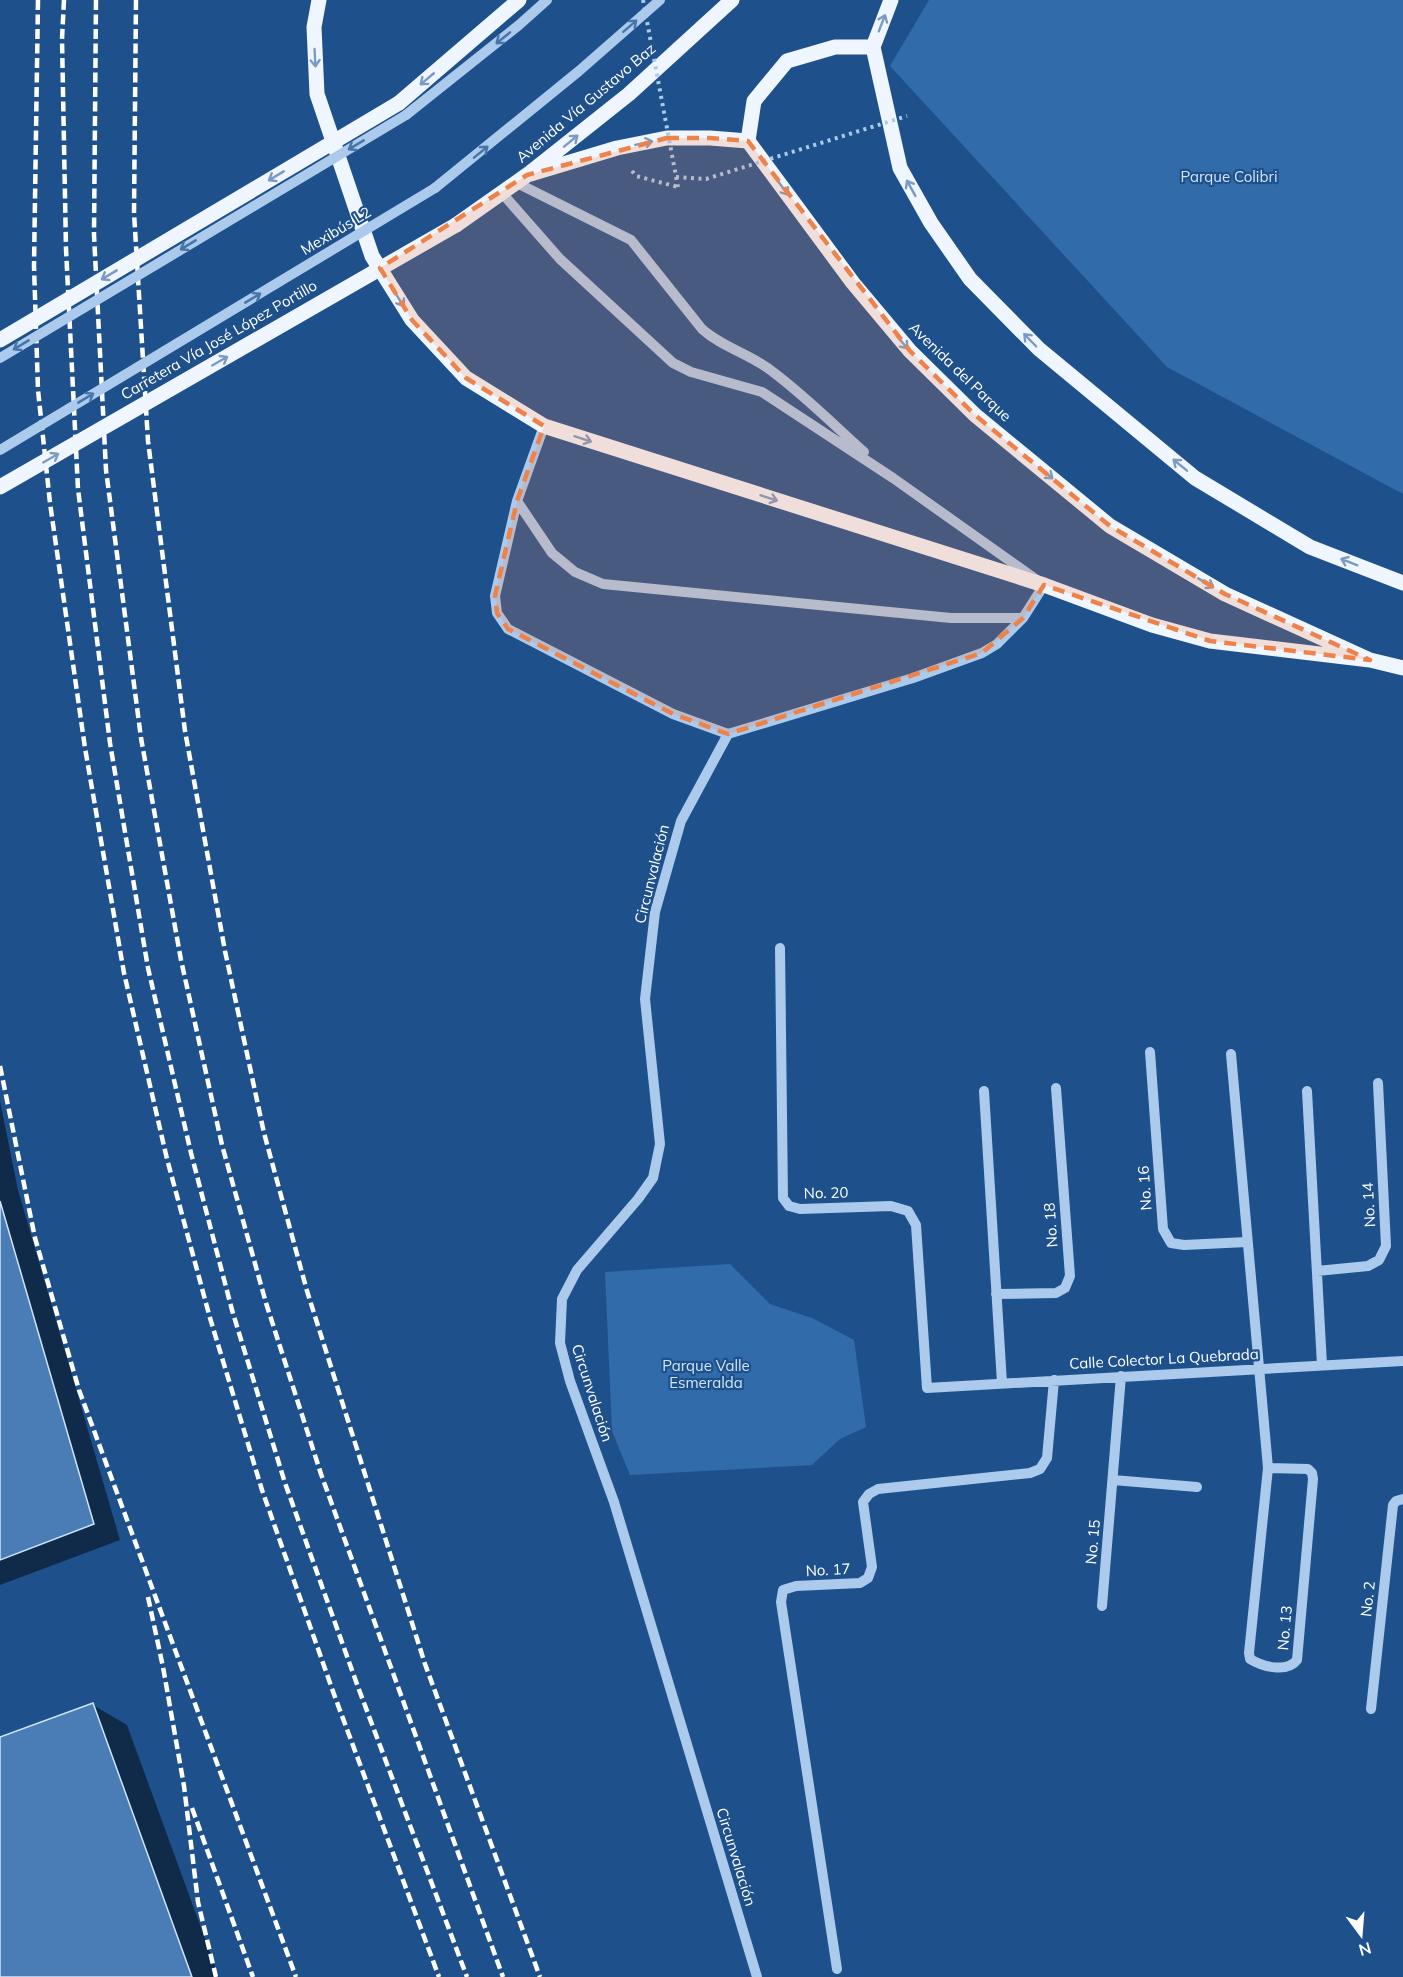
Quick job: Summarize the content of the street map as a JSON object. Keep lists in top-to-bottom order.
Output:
{
  "streets": {
    "main road": ["Avenida Vía Gustavo Baz", "Carretera Vía José López Portillo", "Avenida del Parque"],
    "street": [
      "Mexibús L2",
      "Circunvalación",
      "No. 16",
      "No. 20",
      "No. 14",
      "No. 18",
      "Calle Colector La Quebrada",
      "No. 15",
      "No. 17",
      "No. 2",
      "No. 13"
    ]
  },
  "crossings": [
    ["Avenida Vía Gustavo Baz", "Carretera Vía José López Portillo"],
    ["No. 20", "Calle Colector La Quebrada"],
    ["Calle Colector La Quebrada", "No. 15"],
    ["Calle Colector La Quebrada", "No. 17"],
    ["Calle Colector La Quebrada", "No. 13"]
  ],
  "parks": ["Parque Colibri", "Parque Valle Esmeralda"],
  "north": "bottom"
}
